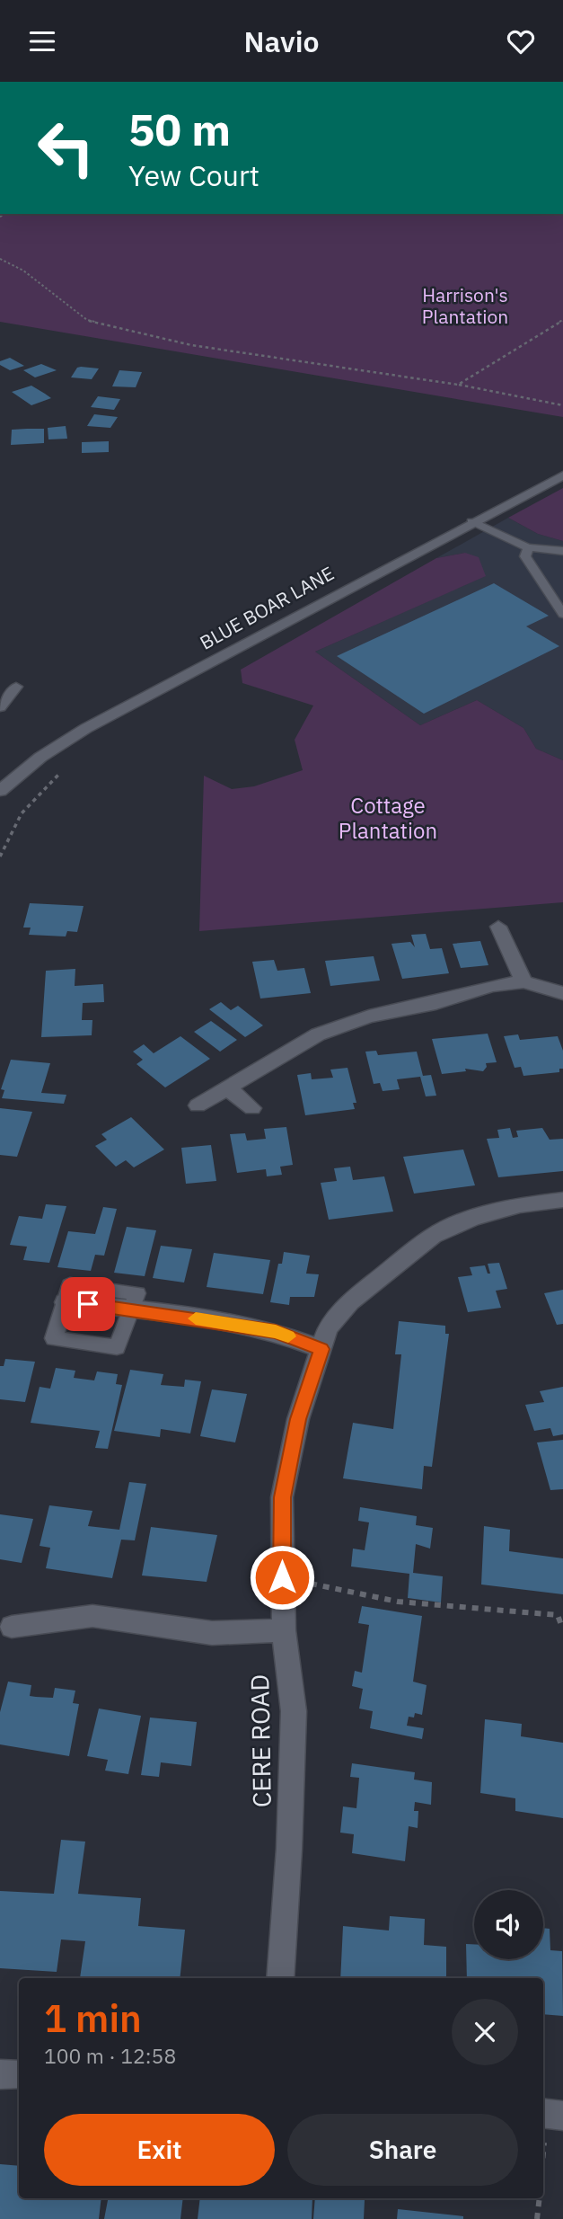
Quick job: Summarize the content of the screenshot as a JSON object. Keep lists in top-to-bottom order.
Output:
{
  "streets": {
    "street": ["BLUE BOAR LANE", "CERE ROAD"]
  },
  "parks": ["Harrison's Plantation", "Cottage Plantation"],
  "page": {
    "header": "Navio",
    "turn": ["50 m", "Yew Court"],
    "heading": ["1 min", "100 m · 12:58"],
    "buttons": ["Exit", "Share"]
  }
}
